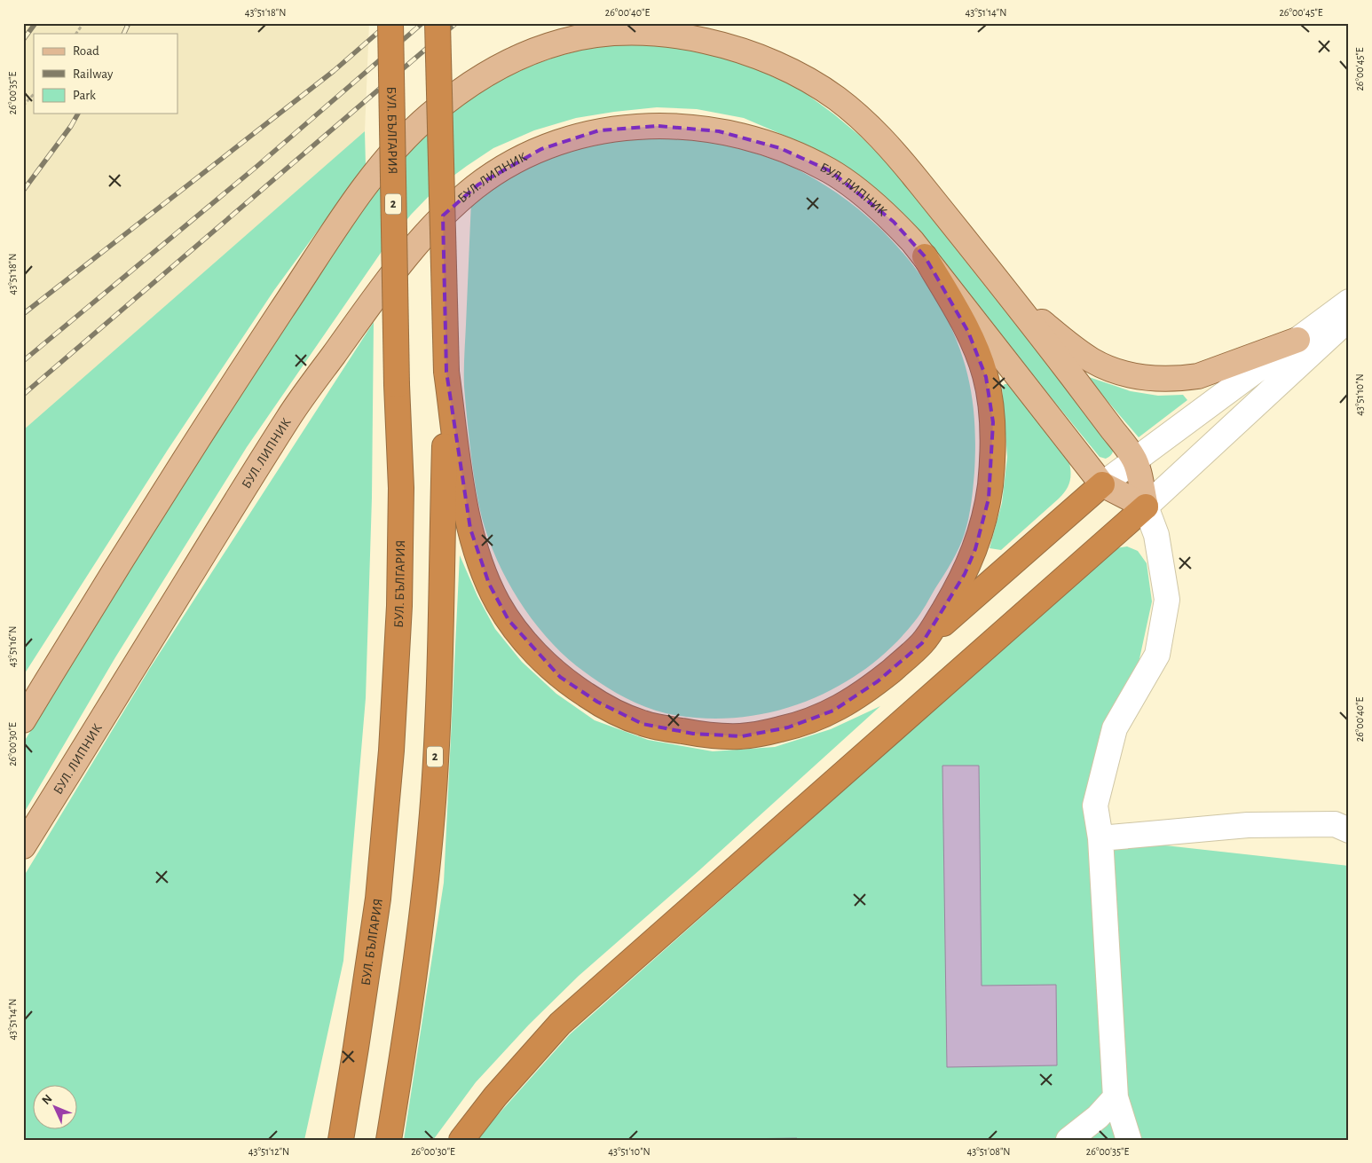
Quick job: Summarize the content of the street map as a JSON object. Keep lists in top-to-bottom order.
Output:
{
  "streets": {
    "highway": ["БУЛ. БЪЛГАРИЯ", "2"],
    "main road": ["БУЛ. ЛИПНИК"]
  },
  "legend": ["Road", "Railway", "Park"],
  "north": "top left",
  "coordinates": [
    "43°51'18\"N",
    "26°00'40\"E",
    "43°51'14\"N",
    "26°00'45\"E",
    "26°00'35\"E",
    "43°51'10\"N",
    "43°51'16\"N",
    "26°00'30\"E",
    "43°51'12\"N",
    "43°51'08\"N"
  ]
}
